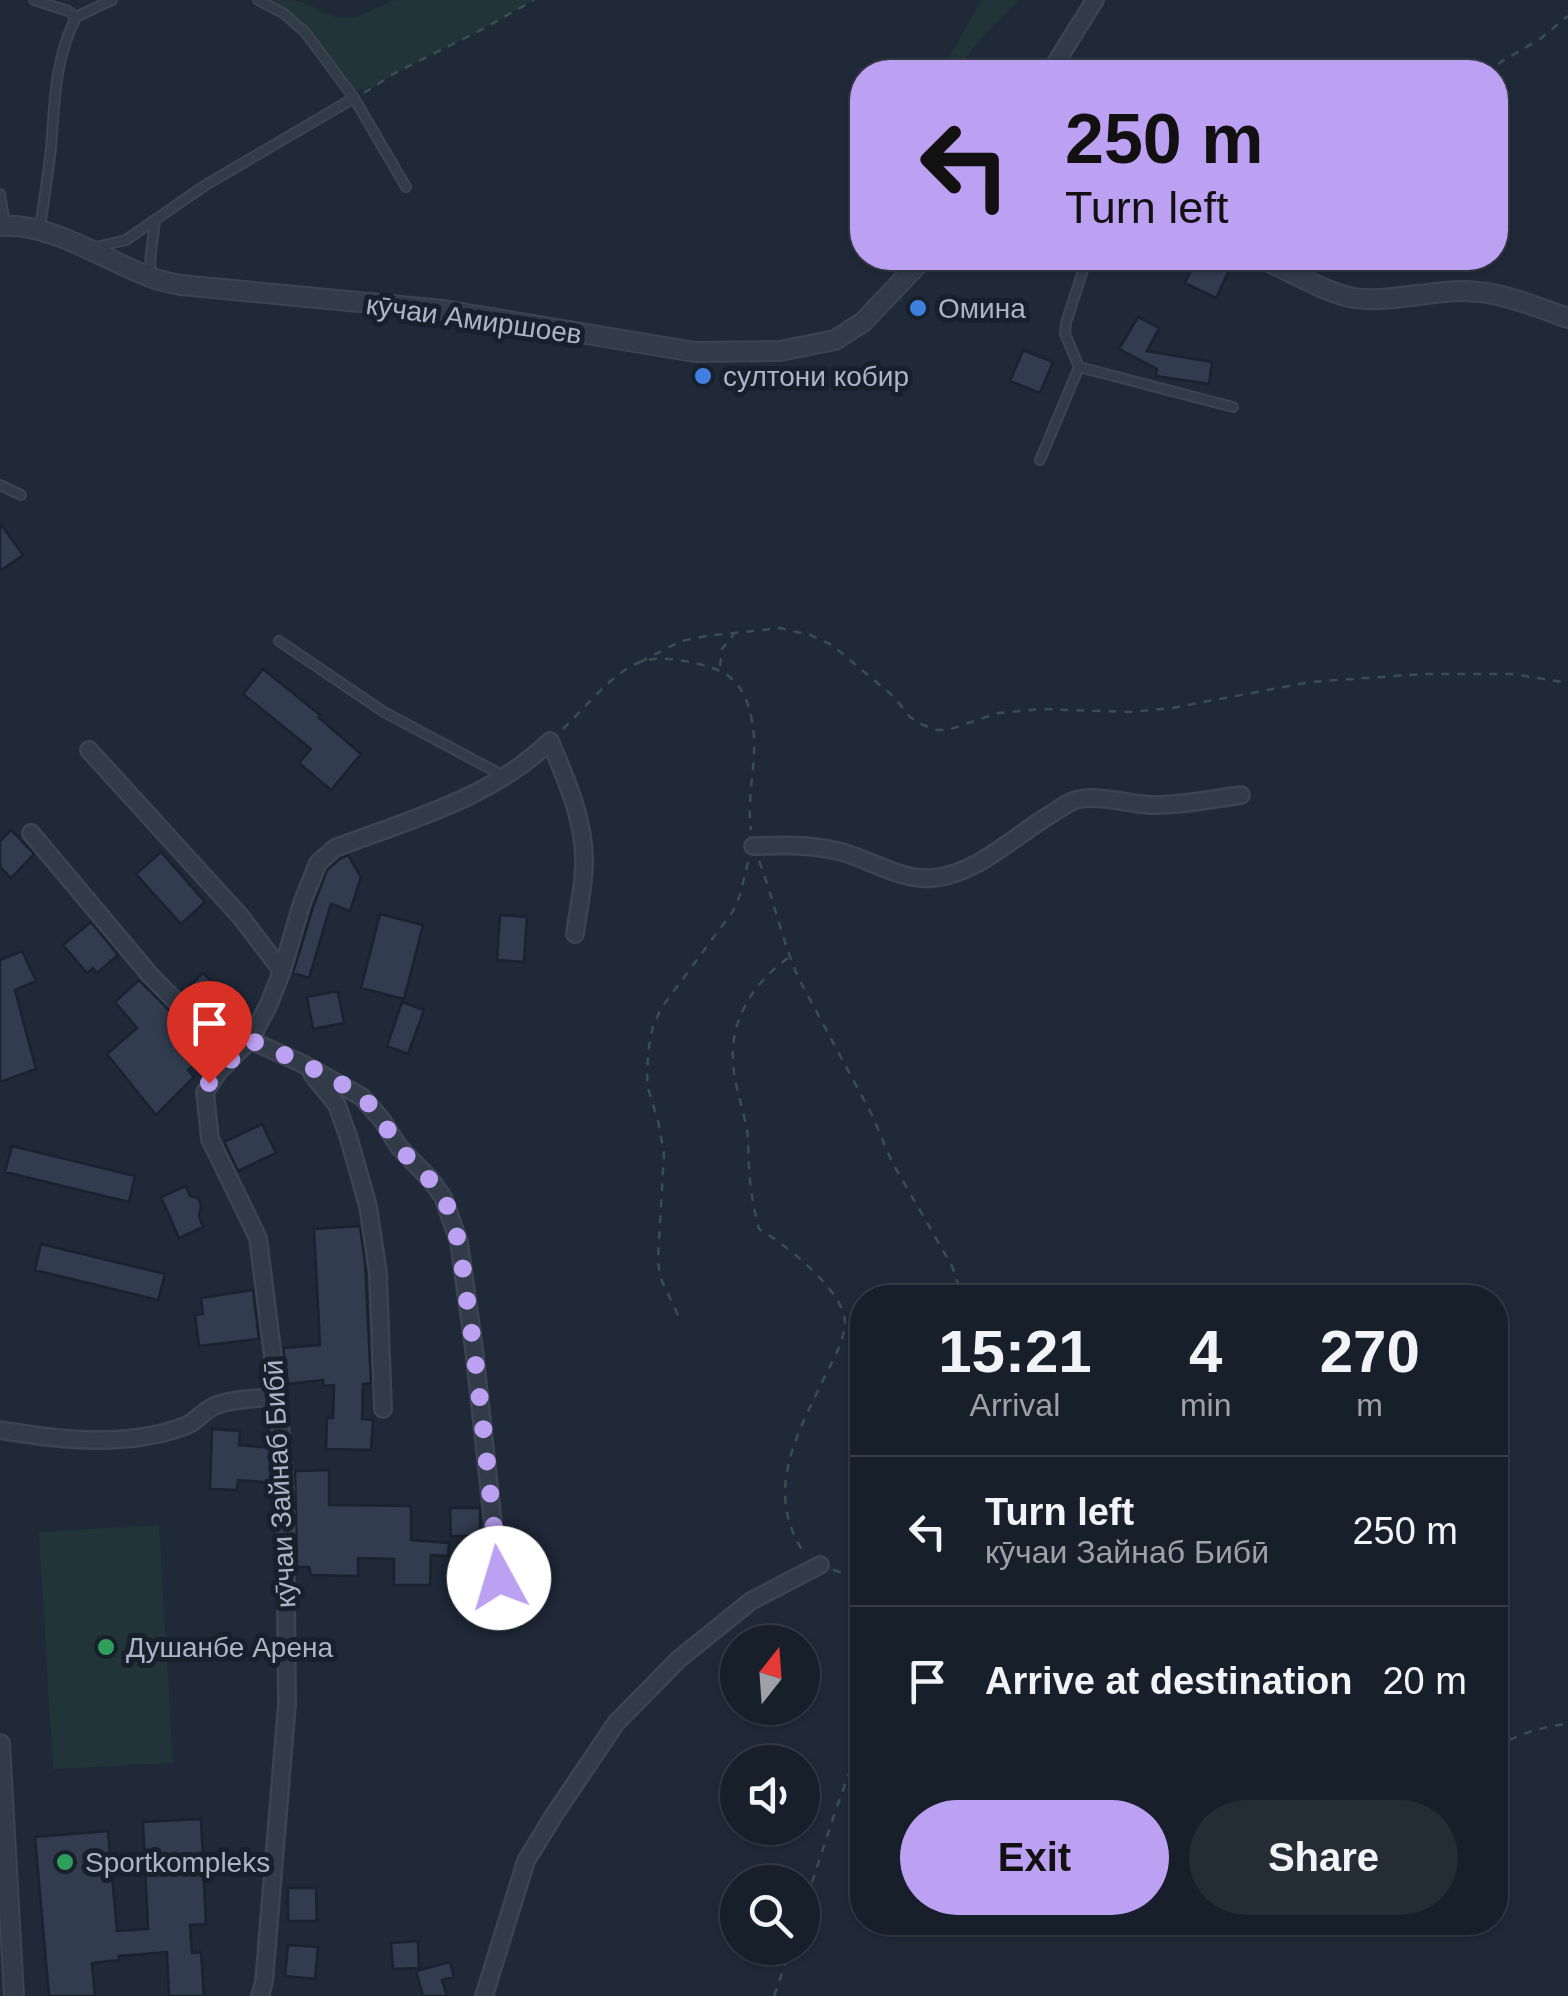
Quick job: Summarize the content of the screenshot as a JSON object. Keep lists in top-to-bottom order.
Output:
{
  "streets": {
    "street": ["кӯчаи Амиршоев", "кӯчаи Зайнаб Бибӣ"]
  },
  "places": [
    "Омина",
    "султони кобир",
    "Душанбе Арена",
    "Sportkompleks"
  ],
  "north": "top",
  "page": {
    "turn": ["250 m", "Turn left"],
    "eta": [
      "15:21",
      "Arrival",
      "4",
      "min",
      "270",
      "m"
    ],
    "list": [
      {
        "name": "Turn left",
        "note": "кӯчаи Зайнаб Бибӣ",
        "value": "250 m"
      },
      {
        "name": "Arrive at destination",
        "value": "20 m"
      }
    ],
    "buttons": ["Exit", "Share"]
  }
}
